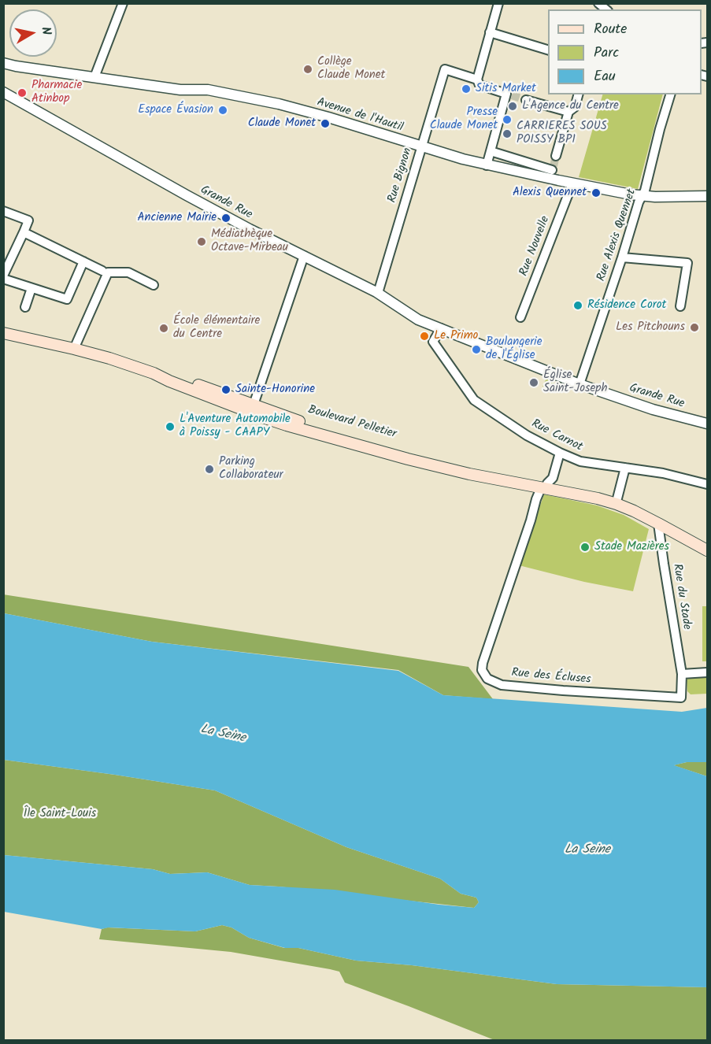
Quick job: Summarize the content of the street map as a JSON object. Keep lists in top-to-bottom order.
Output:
{
  "streets": {
    "main road": ["Boulevard Pelletier"],
    "street": [
      "Avenue de l'Hautil",
      "Rue Bignon",
      "Grande Rue",
      "Rue Alexis Quennet",
      "Rue Nouvelle",
      "Rue Carnot",
      "Rue du Stade",
      "Rue des Écluses"
    ]
  },
  "crossings": [
    ["Avenue de l'Hautil", "Rue Bignon"],
    ["Avenue de l'Hautil", "Rue Alexis Quennet"],
    ["Avenue de l'Hautil", "Rue Nouvelle"],
    ["Rue Bignon", "Grande Rue"],
    ["Grande Rue", "Rue Alexis Quennet"],
    ["Grande Rue", "Rue Carnot"],
    ["Boulevard Pelletier", "Rue du Stade"],
    ["Boulevard Pelletier", "Rue des Écluses"],
    ["Rue Carnot", "Rue des Écluses"],
    ["Rue du Stade", "Rue des Écluses"]
  ],
  "water": ["La Seine"],
  "parks": ["Île Saint-Louis"],
  "places": [
    "Collège Claude Monet",
    "Sitis Market",
    "Pharmacie Atinbop",
    "L'Agence du Centre",
    "Espace Évasion",
    "Presse Claude Monet",
    "Claude Monet",
    "CARRIERES SOUS POISSY BP1",
    "Alexis Quennet",
    "Ancienne Mairie",
    "Médiathèque Octave-Mirbeau",
    "Résidence Corot",
    "Les Pitchouns",
    "École élémentaire du Centre",
    "Le Primo",
    "Boulangerie de l'Église",
    "Église Saint-Joseph",
    "Sainte-Honorine",
    "L'Aventure Automobile à Poissy - CAAPY",
    "Parking Collaborateur",
    "Stade Mazières"
  ],
  "legend": ["Route", "Parc", "Eau"],
  "north": "right"
}
